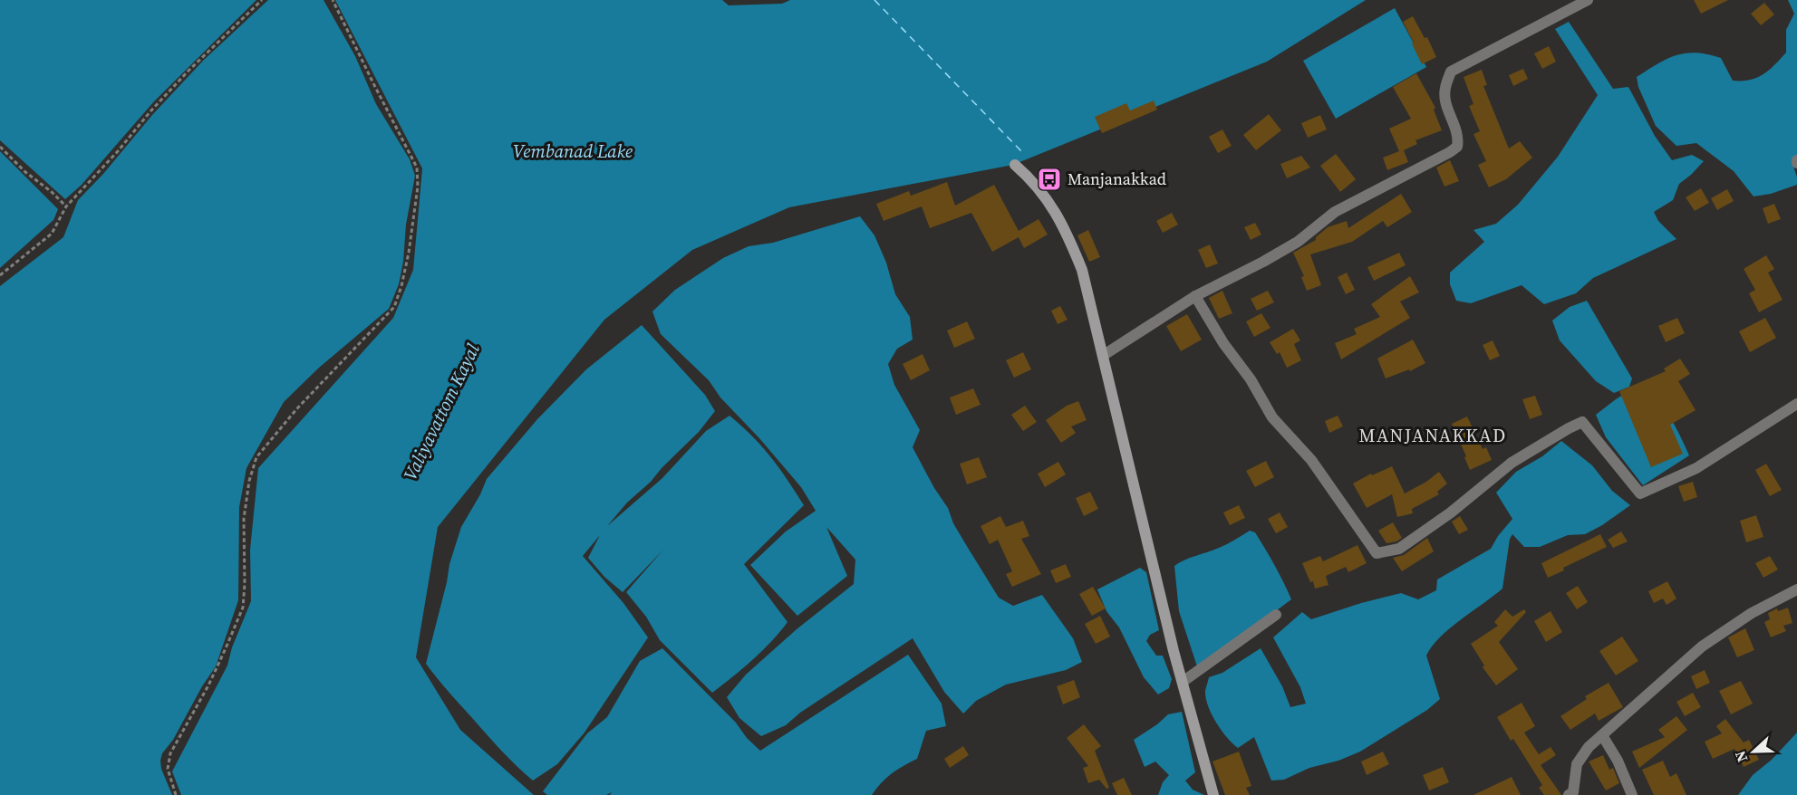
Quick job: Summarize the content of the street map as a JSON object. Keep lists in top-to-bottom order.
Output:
{
  "districts": ["MANJANAKKAD"],
  "water": ["Vembanad Lake", "Valiyavattom Kayal"],
  "places": {
    "bus stop": ["Manjanakkad"]
  },
  "north": "left"
}
